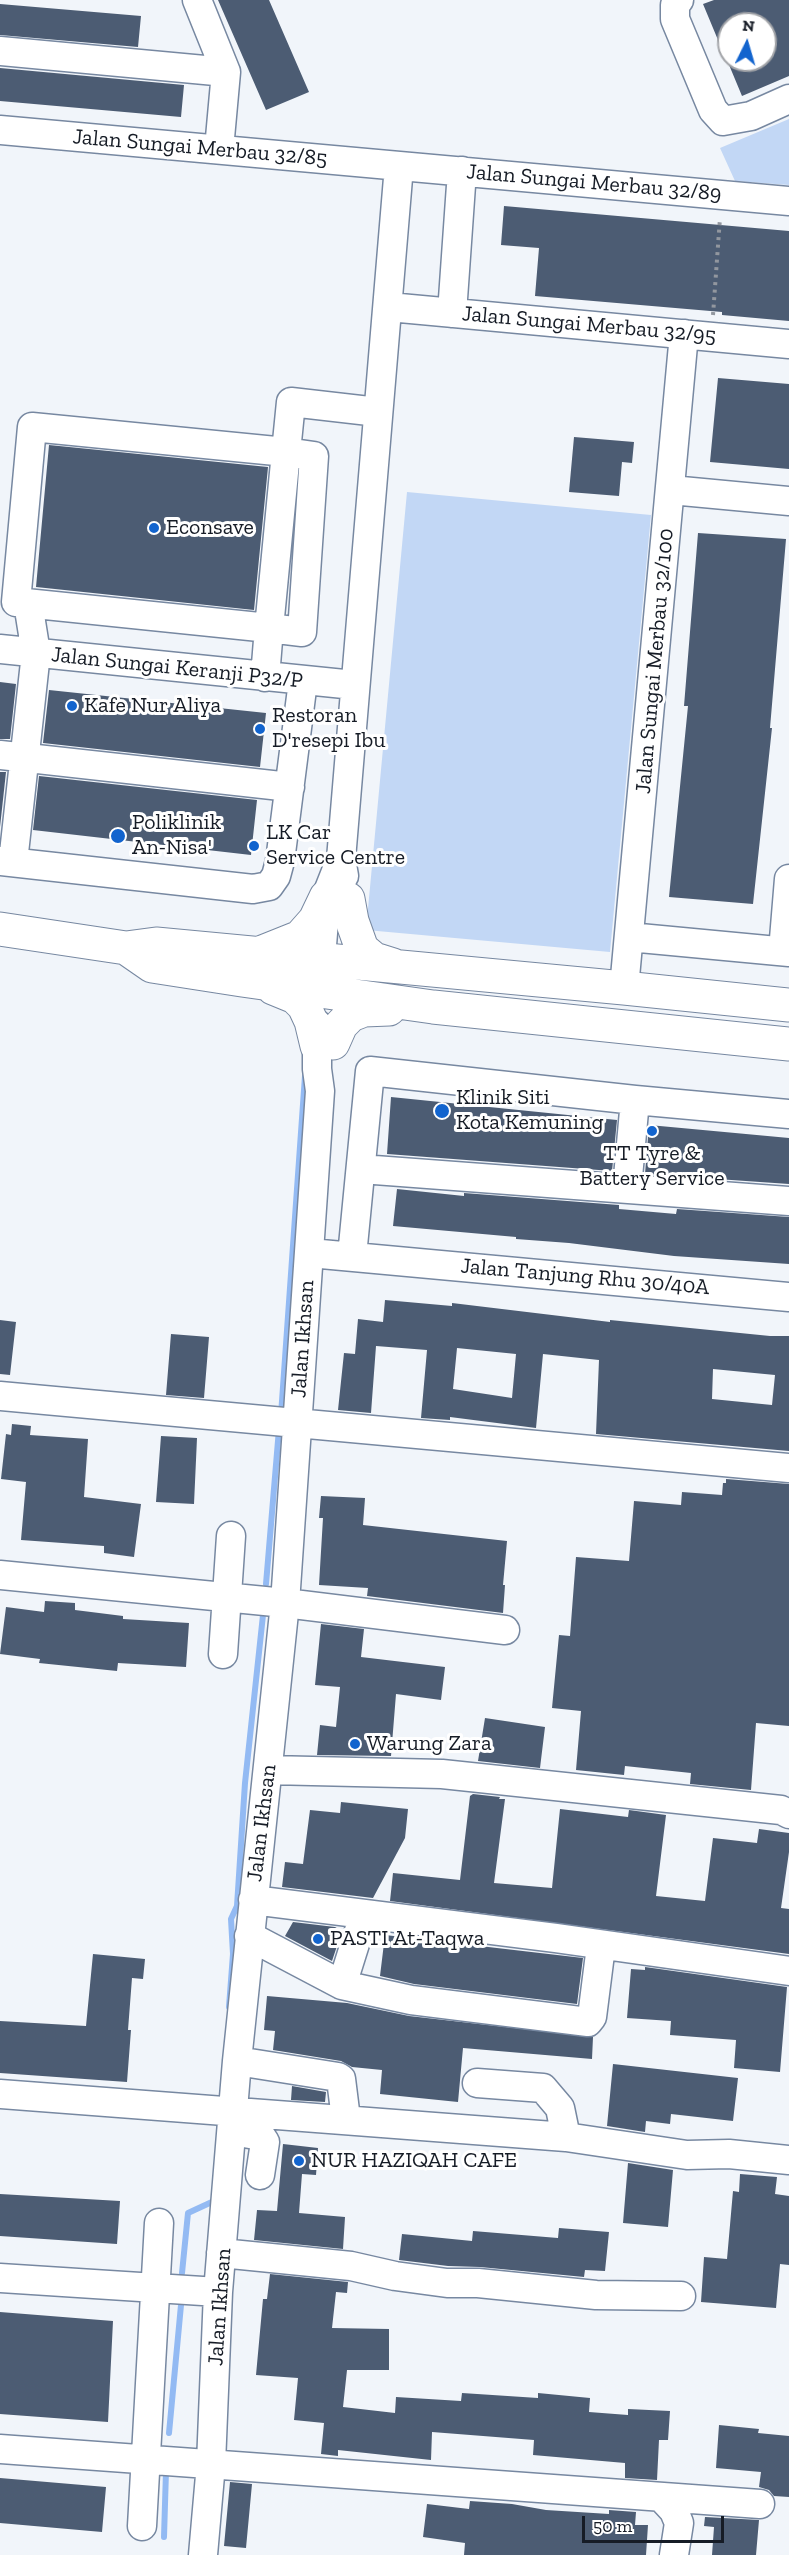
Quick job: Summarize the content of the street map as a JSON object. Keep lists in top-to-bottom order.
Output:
{
  "streets": {
    "street": [
      "Jalan Sungai Merbau 32/85",
      "Jalan Sungai Merbau 32/89",
      "Jalan Sungai Merbau 32/95",
      "Jalan Sungai Merbau 32/100",
      "Jalan Sungai Keranji P32/P",
      "Jalan Tanjung Rhu 30/40A",
      "Jalan Ikhsan"
    ]
  },
  "crossings": [
    ["Jalan Sungai Merbau 32/85", "Jalan Sungai Merbau 32/89"],
    ["Jalan Sungai Merbau 32/85", "Jalan Ikhsan"],
    ["Jalan Sungai Merbau 32/89", "Jalan Ikhsan"],
    ["Jalan Sungai Merbau 32/95", "Jalan Sungai Merbau 32/100"],
    ["Jalan Sungai Merbau 32/95", "Jalan Ikhsan"],
    ["Jalan Sungai Keranji P32/P", "Jalan Ikhsan"],
    ["Jalan Tanjung Rhu 30/40A", "Jalan Ikhsan"]
  ],
  "places": [
    "Econsave",
    "Kafe Nur Aliya",
    "Restoran D'resepi Ibu",
    "Poliklinik An-Nisa'",
    "LK Car Service Centre",
    "Klinik Siti Kota Kemuning",
    "TT Tyre & Battery Service",
    "Warung Zara",
    "PASTI At-Taqwa",
    "NUR HAZIQAH CAFE"
  ],
  "scale_bar": "50 m",
  "north": "top"
}
